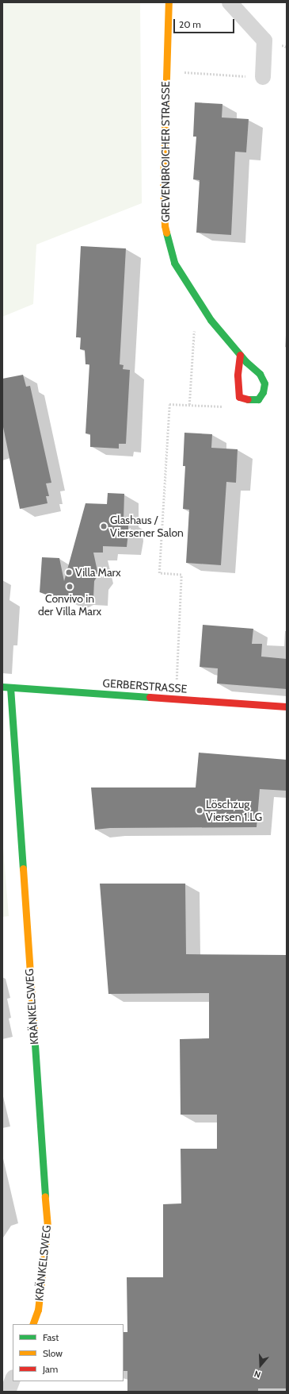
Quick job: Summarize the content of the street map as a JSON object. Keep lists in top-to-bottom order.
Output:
{
  "streets": {
    "street": ["GREVENBROICHER STRASSE", "GERBERSTRASSE", "KRÄNKELSWEG"]
  },
  "crossings": [
    ["GERBERSTRASSE", "KRÄNKELSWEG"]
  ],
  "places": [
    "Glashaus / Viersener Salon",
    "Villa Marx",
    "Convivo in der Villa Marx",
    "Löschzug Viersen 1.LG"
  ],
  "legend": ["Fast", "Slow", "Jam"],
  "scale_bar": "20 m",
  "north": "bottom"
}
